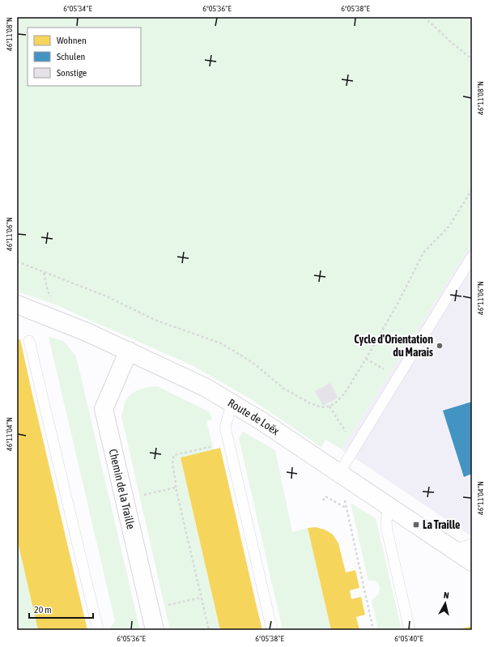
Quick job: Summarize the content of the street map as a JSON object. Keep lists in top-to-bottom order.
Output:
{
  "streets": {
    "street": ["Route de Loëx", "Chemin de la Traille"]
  },
  "crossings": [
    ["Route de Loëx", "Chemin de la Traille"]
  ],
  "places": {
    "other": ["Cycle d'Orientation du Marais"],
    "transit": ["La Traille"]
  },
  "legend": ["Wohnen", "Schulen", "Sonstige"],
  "scale_bar": "20 m",
  "north": "top",
  "coordinates": [
    "6°05'34\"E",
    "6°05'36\"E",
    "6°05'38\"E",
    "46°11'08\"N",
    "46°11'06\"N",
    "46°11'04\"N",
    "6°05'40\"E"
  ]
}
